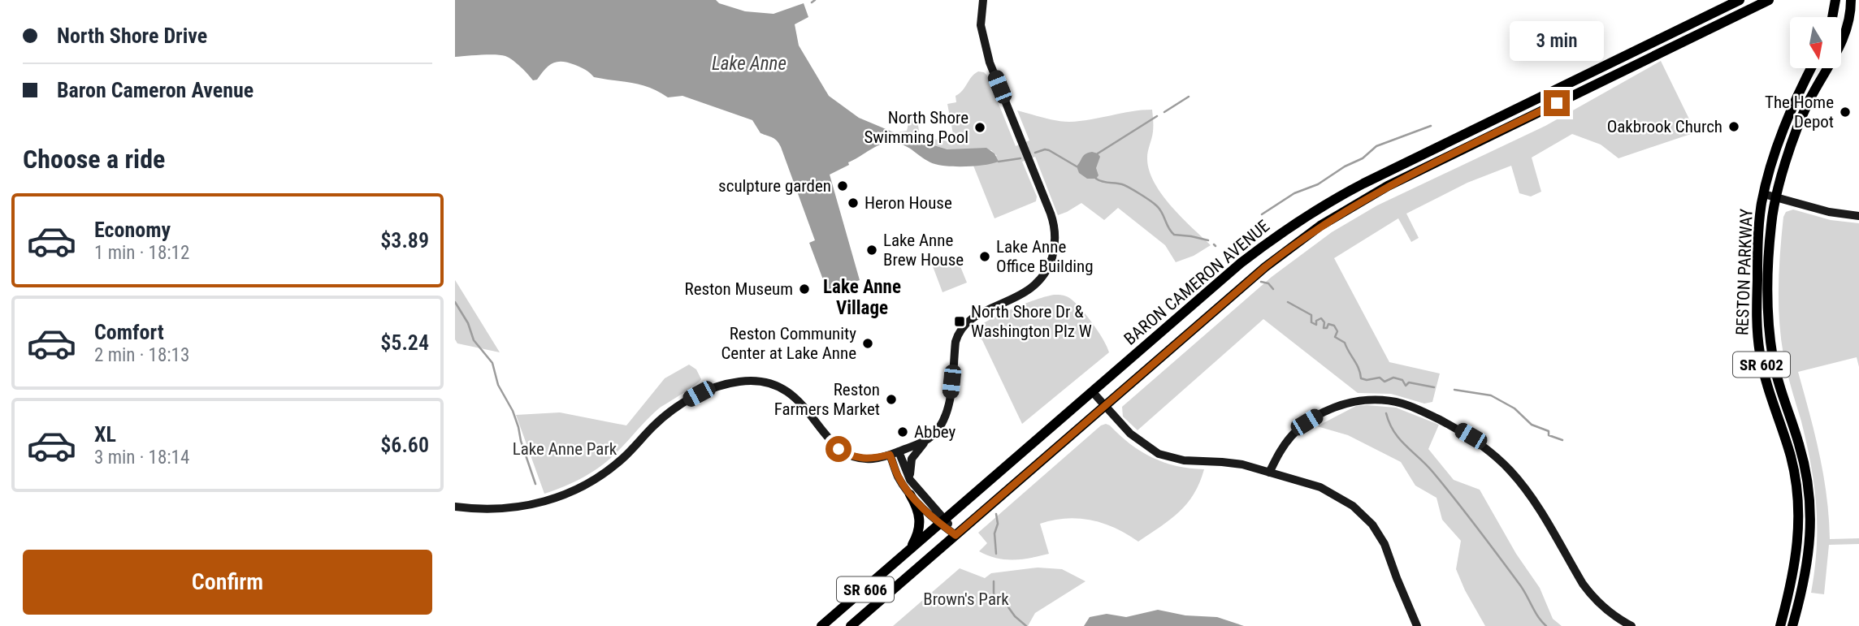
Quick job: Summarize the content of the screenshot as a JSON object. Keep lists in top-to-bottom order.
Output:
{
  "streets": {
    "main road": [
      "RESTON PARKWAY",
      "BARON CAMERON AVENUE",
      "SR 602",
      "SR 606"
    ]
  },
  "districts": ["Lake Anne Village"],
  "water": ["Lake Anne"],
  "parks": ["Lake Anne Park", "Brown's Park"],
  "places": {
    "other": [
      "The Home Depot",
      "Oakbrook Church",
      "North Shore Swimming Pool",
      "sculpture garden",
      "Heron House",
      "Lake Anne Brew House",
      "Lake Anne Office Building",
      "Reston Museum",
      "Reston Community Center at Lake Anne",
      "Reston Farmers Market",
      "Abbey"
    ],
    "transit": ["North Shore Dr & Washington Plz W"]
  },
  "north": "bottom",
  "page": {
    "banner": ["North Shore Drive", "Baron Cameron Avenue"],
    "bubble": "3 min",
    "heading": "Choose a ride",
    "list": [
      {
        "name": "Economy",
        "note": "1 min · 18:12",
        "value": "$3.89"
      },
      {
        "name": "Comfort",
        "note": "2 min · 18:13",
        "value": "$5.24"
      },
      {
        "name": "XL",
        "note": "3 min · 18:14",
        "value": "$6.60"
      }
    ],
    "buttons": "Confirm"
  }
}
